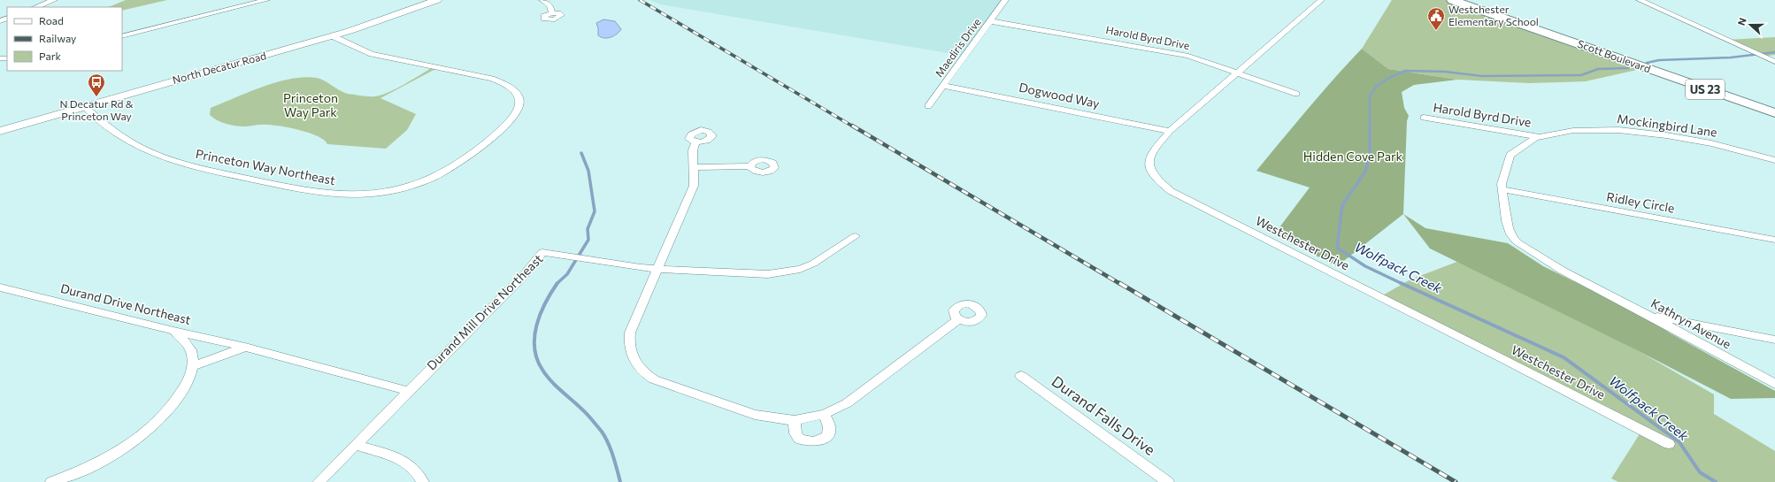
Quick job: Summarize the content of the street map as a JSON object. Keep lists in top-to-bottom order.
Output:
{
  "streets": {
    "highway": ["Scott Boulevard", "US 23"],
    "main road": ["North Decatur Road"],
    "street": [
      "Harold Byrd Drive",
      "Maediris Drive",
      "Dogwood Way",
      "Mockingbird Lane",
      "Princeton Way Northeast",
      "Ridley Circle",
      "Westchester Drive",
      "Durand Drive Northeast",
      "Durand Mill Drive Northeast",
      "Kathryn Avenue",
      "Durand Falls Drive"
    ]
  },
  "crossings": [
    ["Harold Byrd Drive", "Maediris Drive"],
    ["Harold Byrd Drive", "Mockingbird Lane"],
    ["Harold Byrd Drive", "Westchester Drive"],
    ["Maediris Drive", "Dogwood Way"],
    ["North Decatur Road", "Princeton Way Northeast"],
    ["Dogwood Way", "Westchester Drive"],
    ["Mockingbird Lane", "Ridley Circle"],
    ["Mockingbird Lane", "Kathryn Avenue"],
    ["Durand Drive Northeast", "Durand Mill Drive Northeast"]
  ],
  "water": ["Wolfpack Creek"],
  "parks": ["Princeton Way Park", "Hidden Cove Park"],
  "places": {
    "public building": ["Westchester Elementary School"],
    "bus stop": ["N Decatur Rd & Princeton Way"]
  },
  "legend": ["Road", "Railway", "Park"],
  "north": "left"
}
